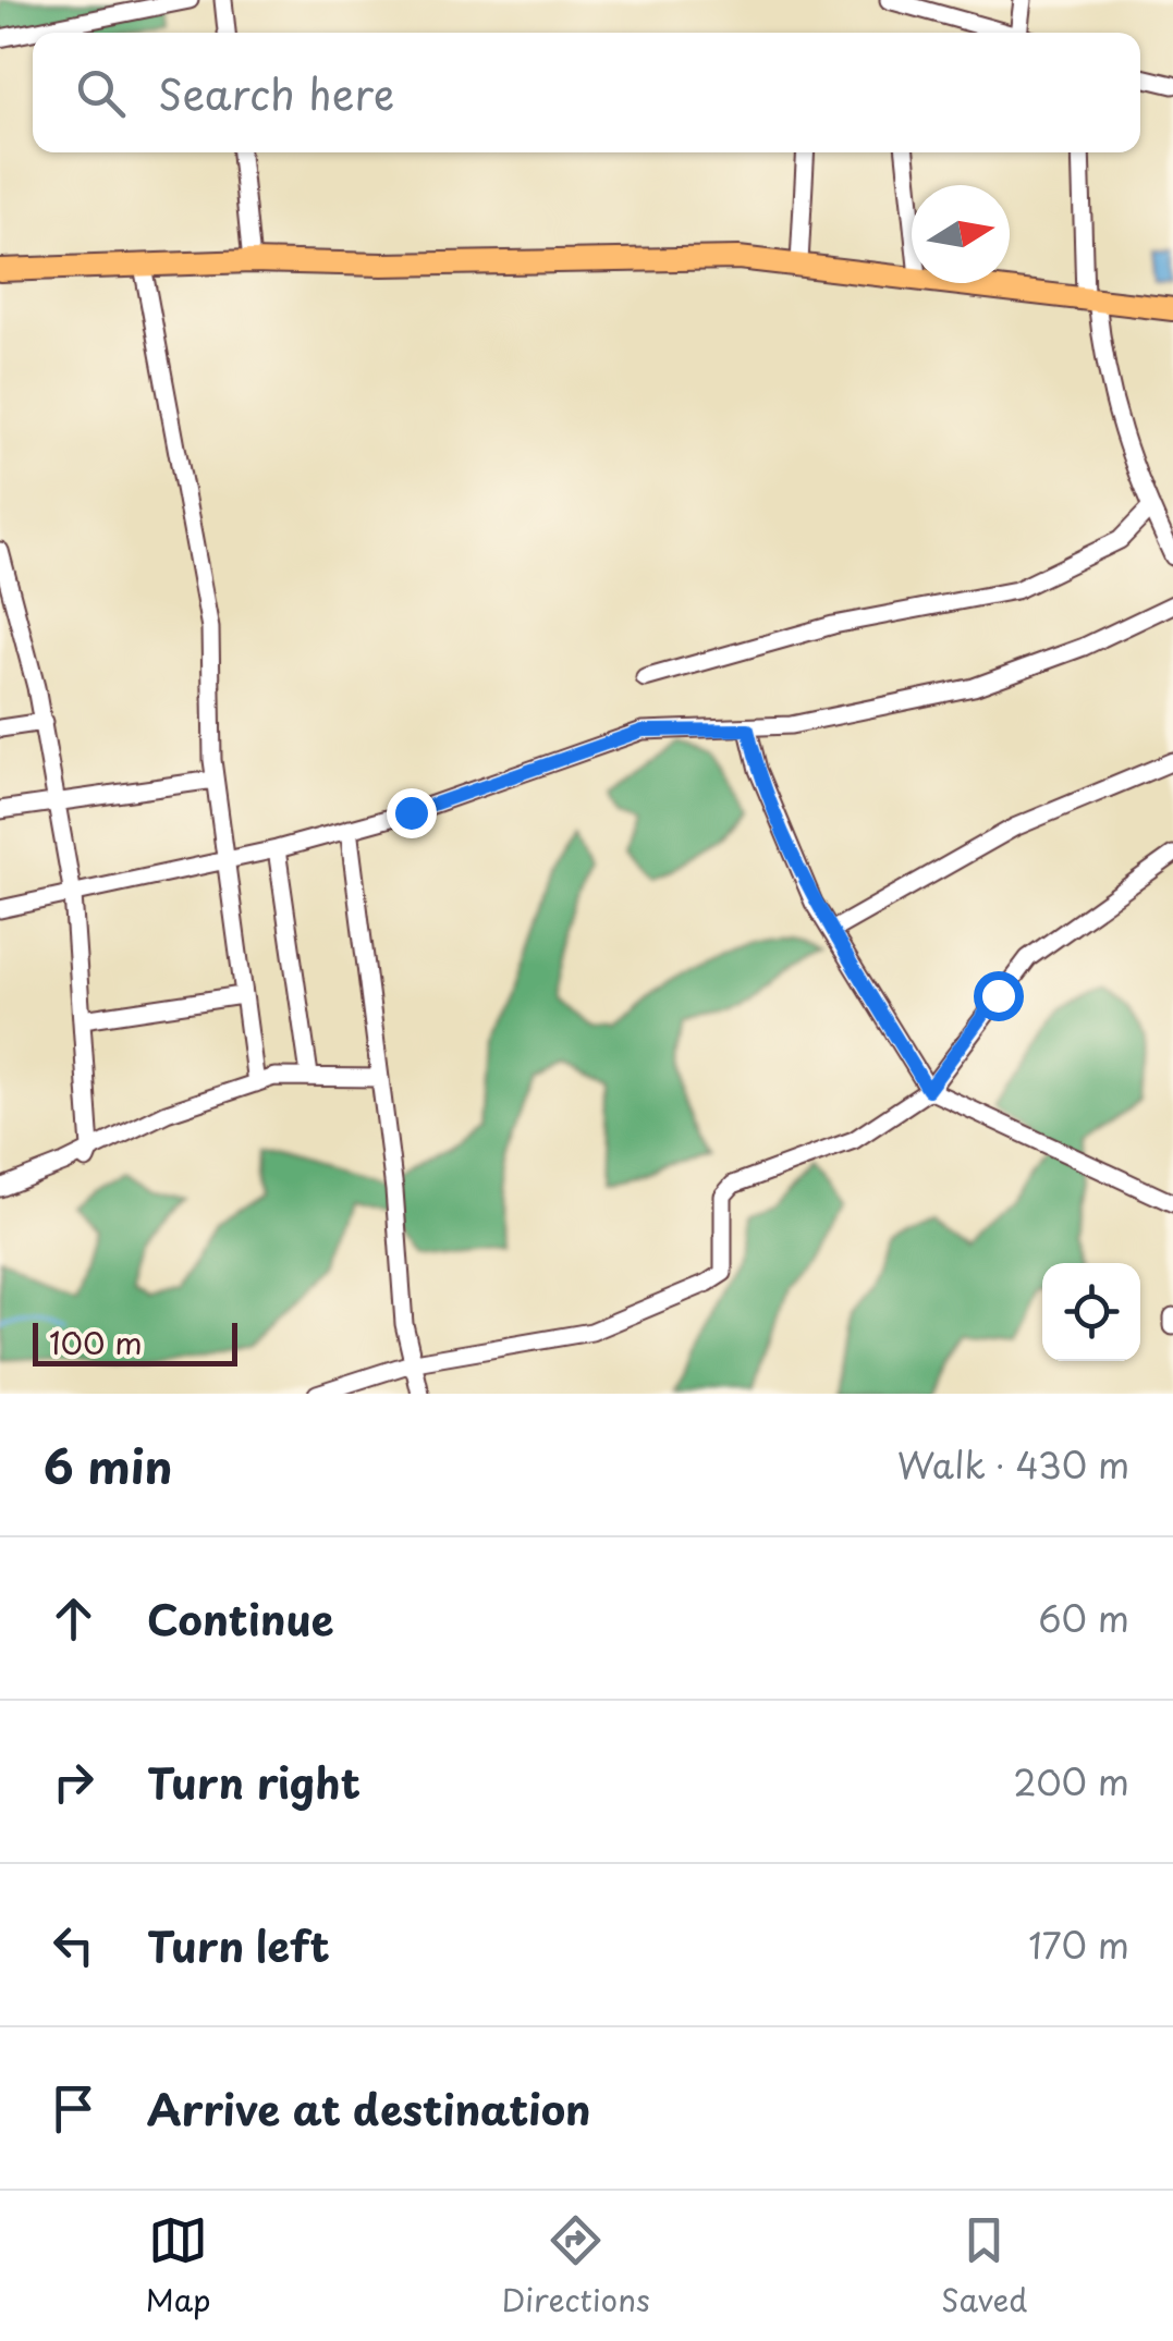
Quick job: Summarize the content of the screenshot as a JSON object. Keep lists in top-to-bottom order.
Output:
{
  "scale_bar": "100 m",
  "north": "right",
  "page": {
    "search": "Search here",
    "scale": "100 m",
    "heading": ["6 min", "Walk · 430 m"],
    "list": [
      ["Continue", "60 m"],
      ["Turn right", "200 m"],
      ["Turn left", "170 m"],
      "Arrive at destination"
    ],
    "nav": ["Map", "Directions", "Saved"]
  }
}
